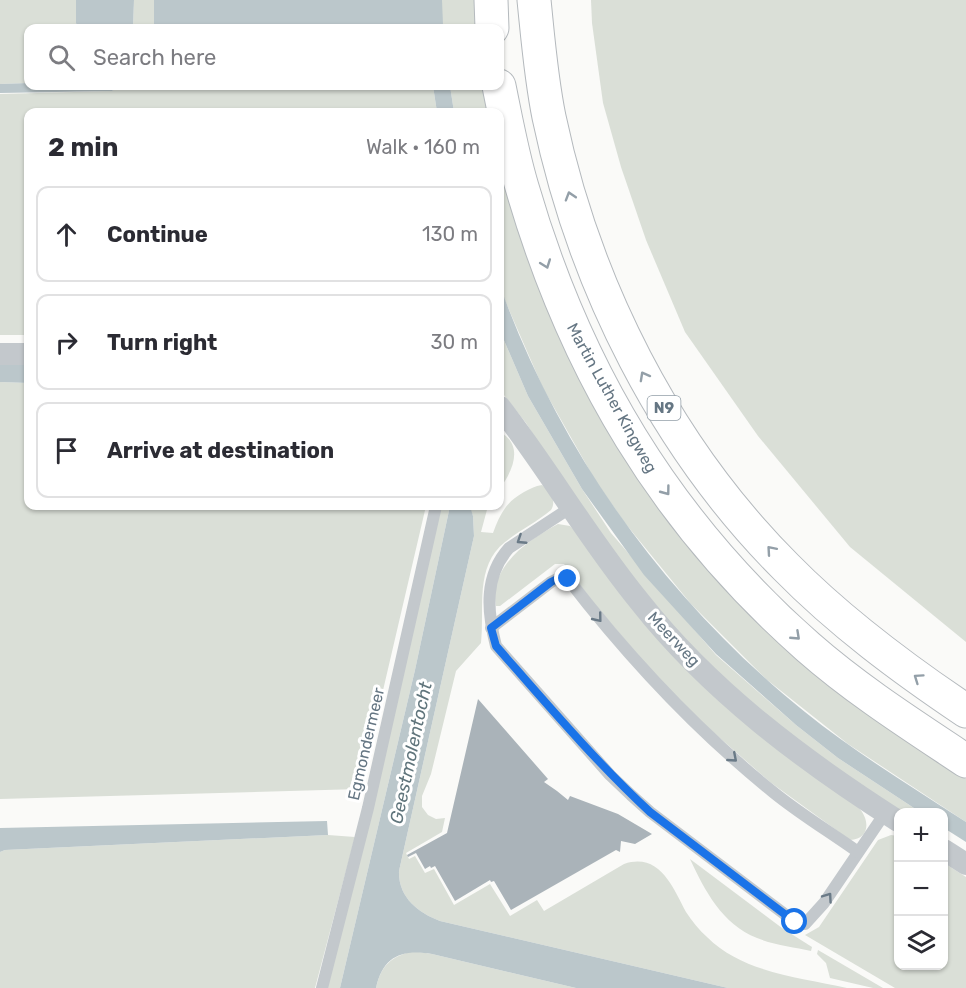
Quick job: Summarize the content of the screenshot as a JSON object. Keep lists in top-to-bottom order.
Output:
{
  "streets": {
    "highway": ["Martin Luther Kingweg", "N9"],
    "street": ["Meerweg"],
    "lane": ["Egmondermeer"]
  },
  "water": ["Geestmolentocht"],
  "page": {
    "search": "Search here",
    "heading": ["2 min", "Walk · 160 m"],
    "list": [
      ["Continue", "130 m"],
      ["Turn right", "30 m"],
      "Arrive at destination"
    ],
    "map_buttons": ["+", "−"]
  }
}
